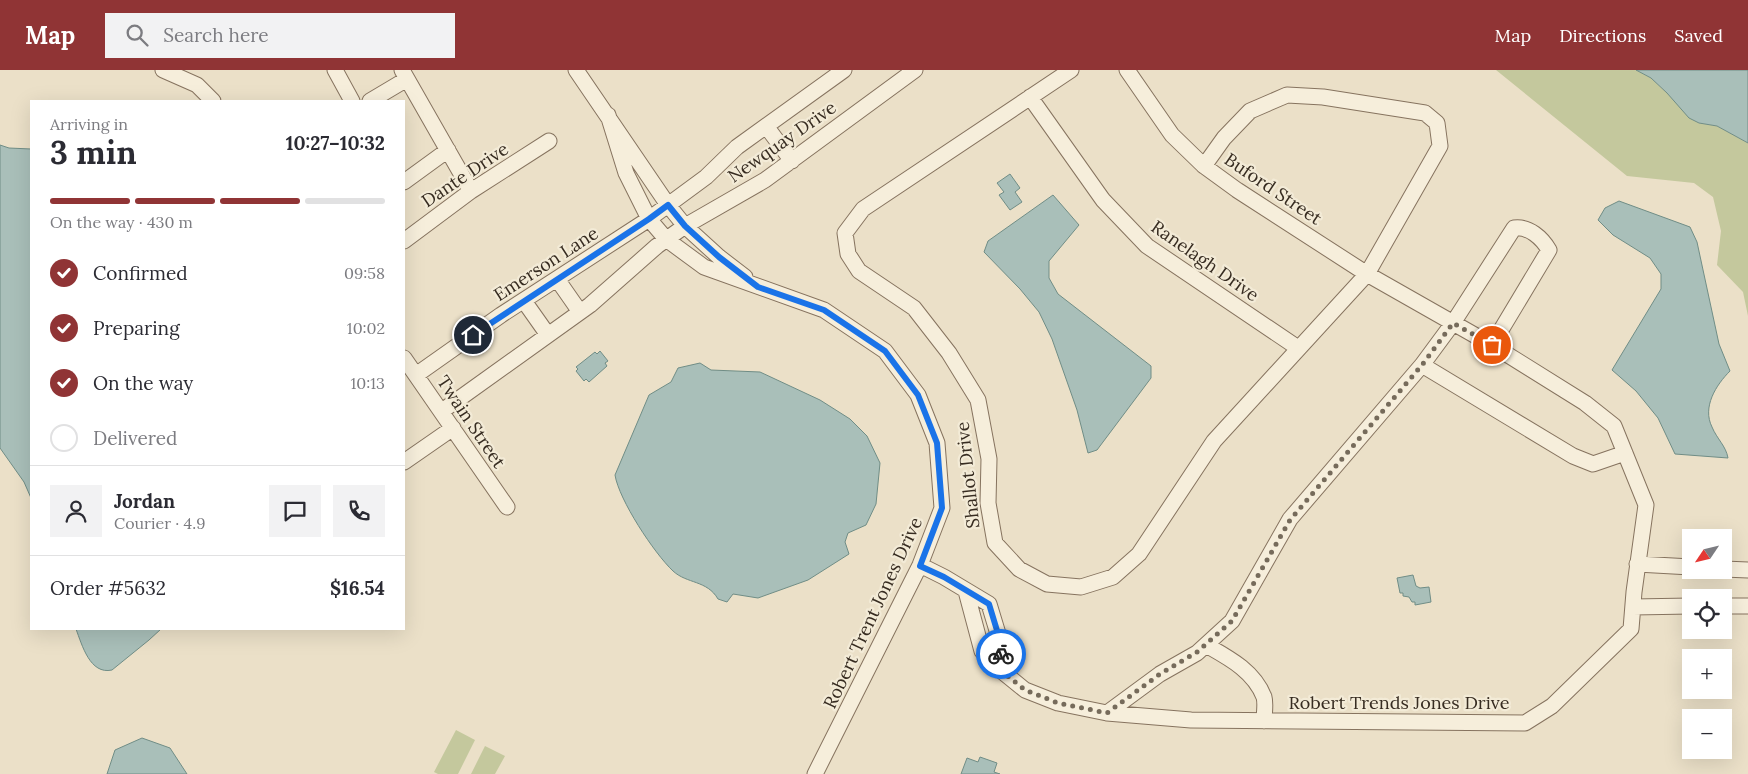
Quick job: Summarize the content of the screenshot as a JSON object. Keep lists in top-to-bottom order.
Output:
{
  "streets": {
    "street": [
      "Newquay Drive",
      "Dante Drive",
      "Buford Street",
      "Ranelagh Drive",
      "Emerson Lane",
      "Twain Street",
      "Shallot Drive",
      "Robert Trent Jones Drive",
      "Robert Trends Jones Drive"
    ]
  },
  "crossings": [
    ["Newquay Drive", "Emerson Lane"],
    ["Newquay Drive", "Twain Street"],
    ["Newquay Drive", "Robert Trent Jones Drive"],
    ["Buford Street", "Shallot Drive"],
    ["Buford Street", "Robert Trends Jones Drive"],
    ["Ranelagh Drive", "Shallot Drive"],
    ["Emerson Lane", "Twain Street"],
    ["Emerson Lane", "Robert Trent Jones Drive"]
  ],
  "north": "bottom left",
  "page": {
    "header": "Map",
    "search": "Search here",
    "nav": ["Map", "Directions", "Saved"],
    "heading": ["3 min", "Arriving in", "10:27–10:32"],
    "panel": [
      "Jordan",
      "Courier · 4.9",
      "Order #5632",
      "$16.54"
    ],
    "bar": "On the way · 430 m",
    "list": [
      ["Confirmed", "09:58"],
      ["Preparing", "10:02"],
      ["On the way", "10:13"],
      "Delivered"
    ],
    "map_buttons": ["+", "−"]
  }
}
